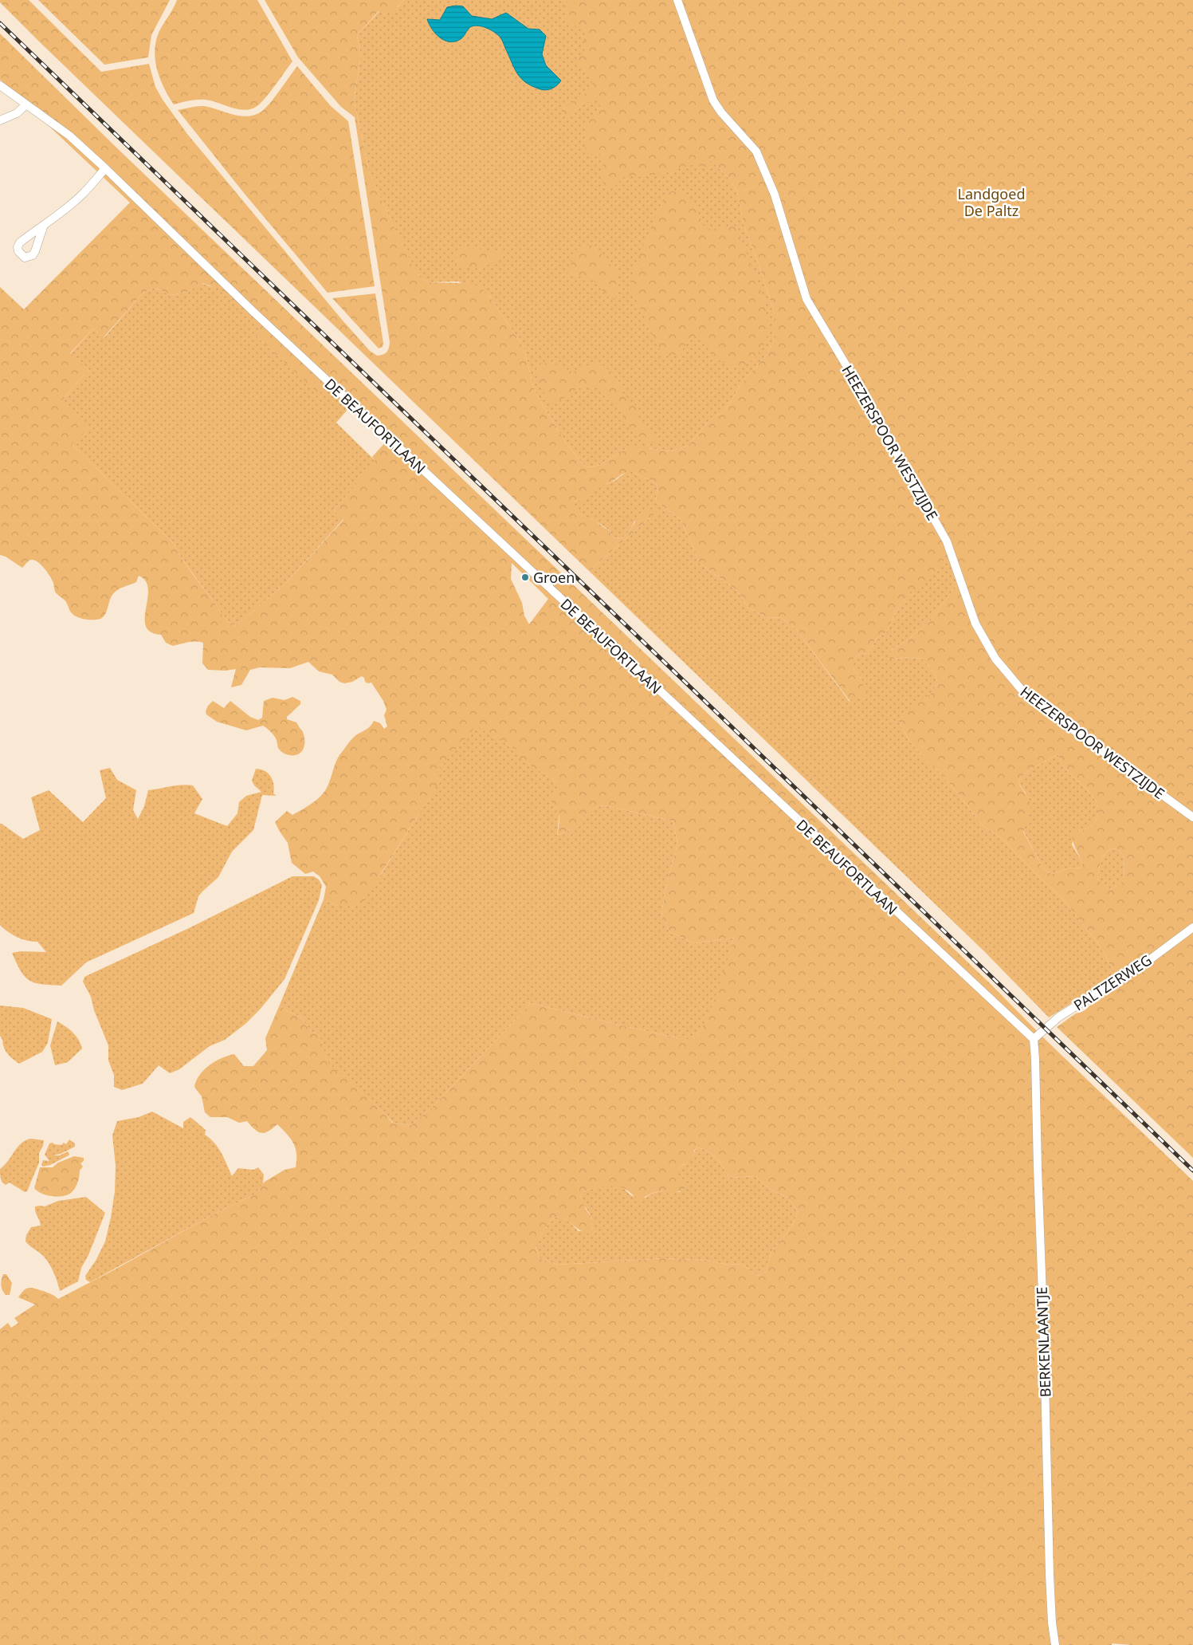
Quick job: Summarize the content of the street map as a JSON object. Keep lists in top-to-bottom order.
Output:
{
  "streets": {
    "street": [
      "DE BEAUFORTLAAN",
      "HEEZERSPOOR WESTZIJDE",
      "PALTZERWEG",
      "BERKENLAANTJE"
    ]
  },
  "crossings": [
    ["DE BEAUFORTLAAN", "PALTZERWEG"],
    ["DE BEAUFORTLAAN", "BERKENLAANTJE"],
    ["PALTZERWEG", "BERKENLAANTJE"]
  ],
  "parks": ["Landgoed De Paltz"],
  "places": ["Groen"]
}
